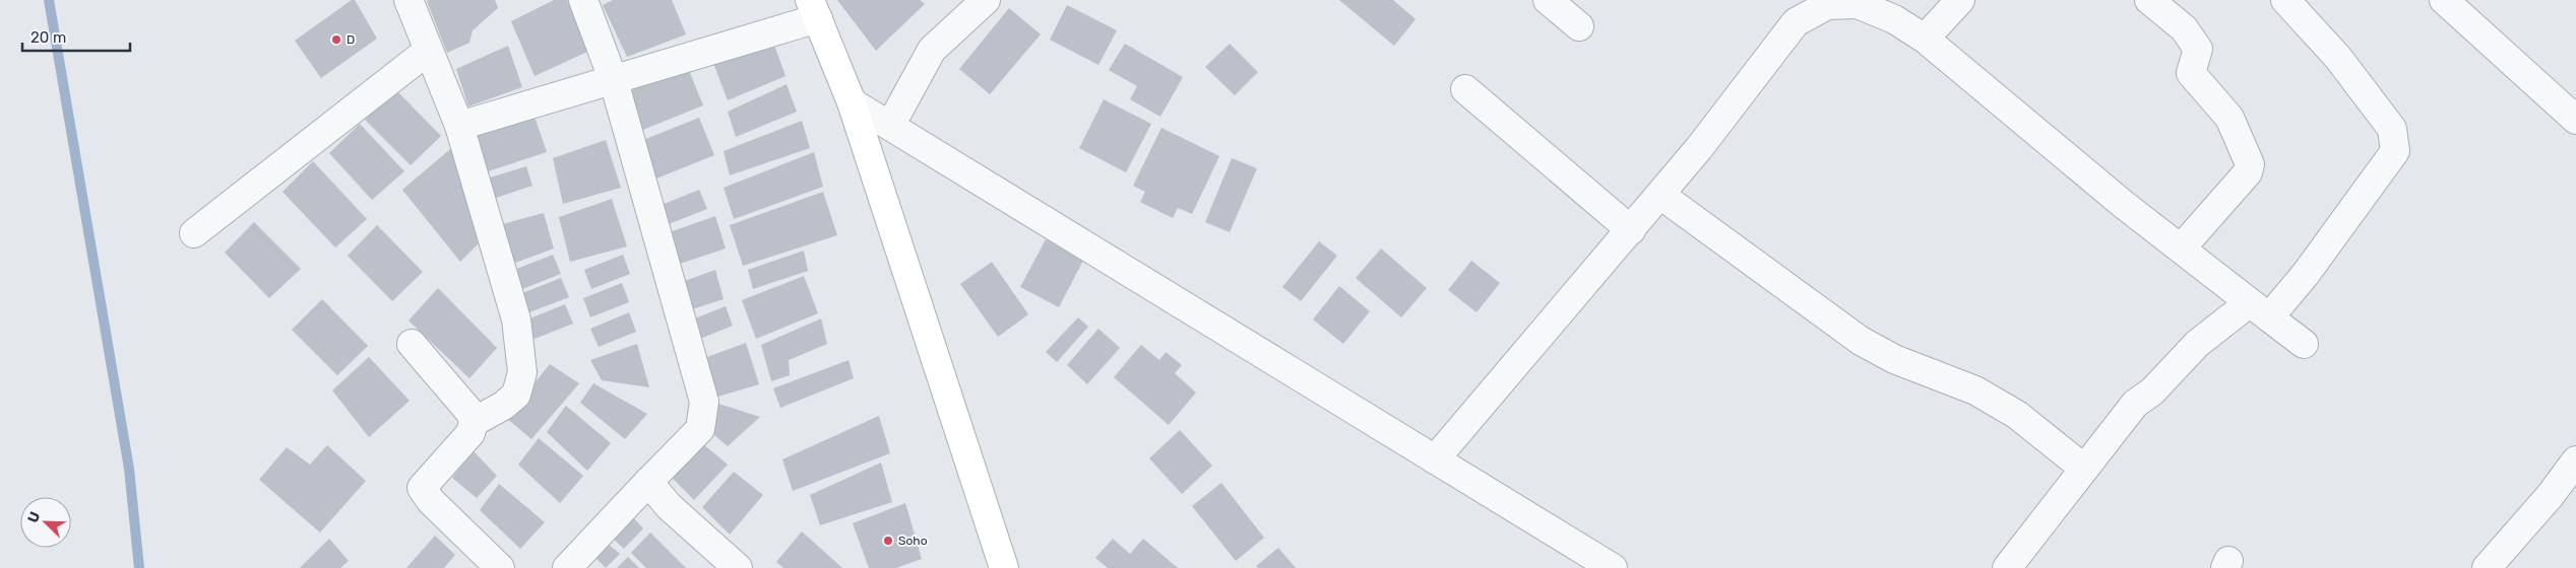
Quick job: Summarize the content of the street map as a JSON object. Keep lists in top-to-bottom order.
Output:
{
  "places": ["D", "Soho"],
  "scale_bar": "20 m",
  "north": "top left"
}
